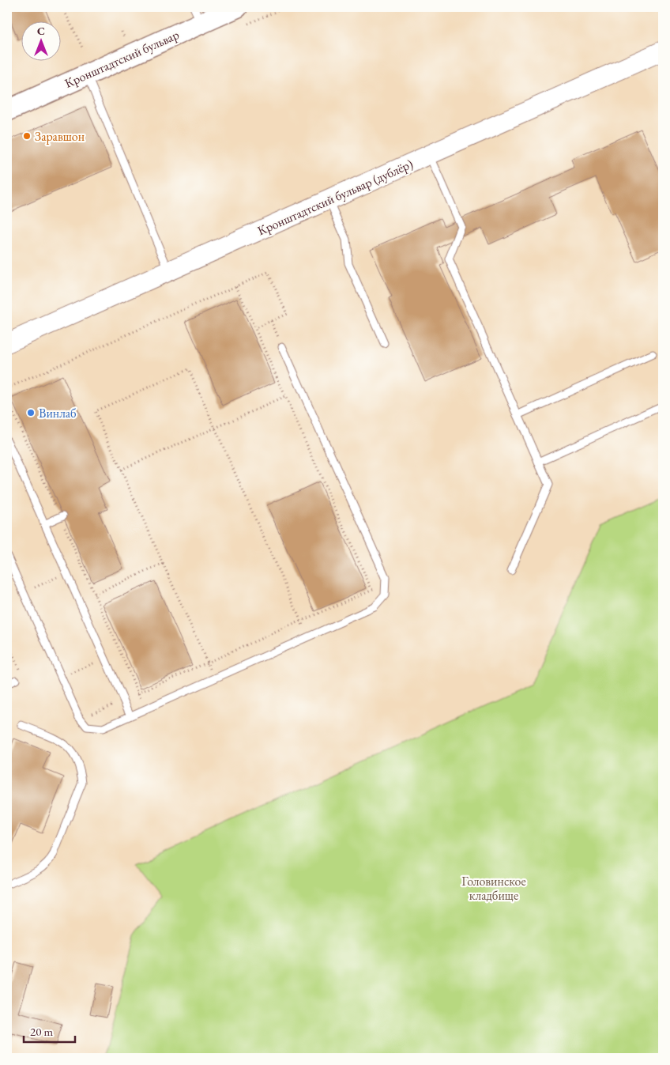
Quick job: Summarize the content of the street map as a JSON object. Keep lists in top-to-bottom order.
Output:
{
  "streets": {
    "main road": ["Кронштадтский бульвар"],
    "street": ["Кронштадтский бульвар (дублёр)"]
  },
  "parks": ["Головинское кладбище"],
  "places": ["Заравшон", "Винлаб"],
  "scale_bar": "20 m",
  "north": "top"
}
